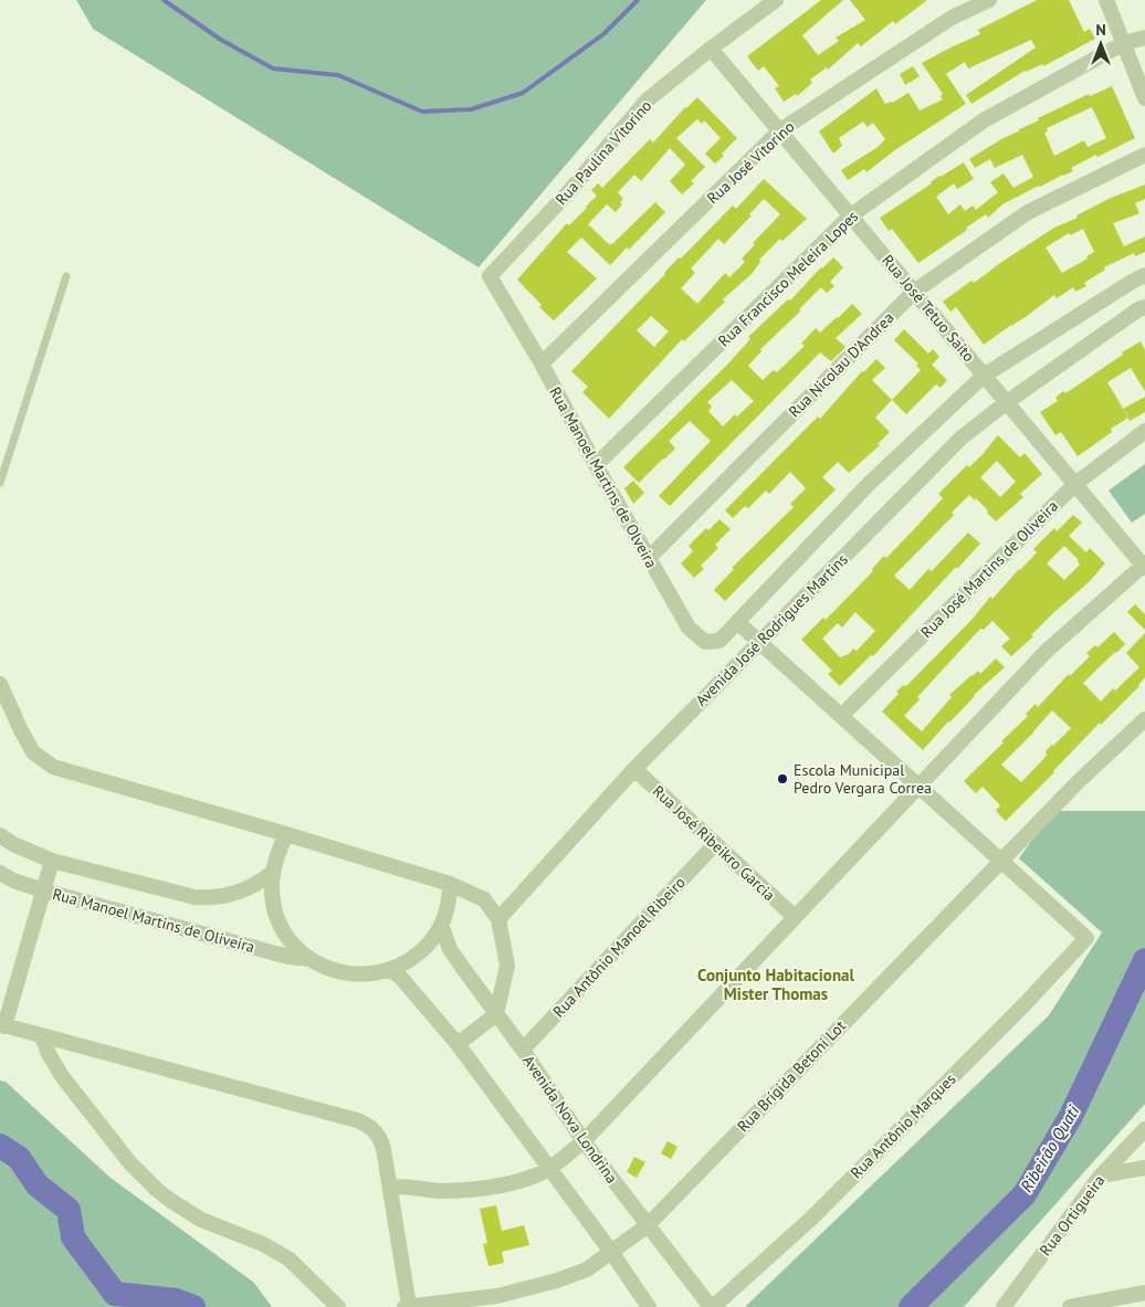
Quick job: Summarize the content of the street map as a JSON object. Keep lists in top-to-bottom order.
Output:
{
  "streets": {
    "street": [
      "Rua Paulina Vitorino",
      "Rua José Vitorino",
      "Rua Francisco Meleira Lopes",
      "Rua José Tetuo Saito",
      "Rua Nicolau D'Andrea",
      "Rua Manoel Martins de Olveira",
      "Rua José Martins de Oliveira",
      "Avenida José Rodrigues Martins",
      "Rua José Ribeikro Garcia",
      "Rua Manoel Martins de Oliveira",
      "Rua Antônio Manoel Ribeiro",
      "Rua Brígida Betoni Lot",
      "Avenida Nova Londrina",
      "Rua Antônio Marques",
      "Rua Ortigueira"
    ]
  },
  "crossings": [
    ["Rua Paulina Vitorino", "Rua José Tetuo Saito"],
    ["Rua Paulina Vitorino", "Rua Manoel Martins de Olveira"],
    ["Rua José Vitorino", "Rua José Tetuo Saito"],
    ["Rua José Vitorino", "Rua Manoel Martins de Olveira"],
    ["Rua Francisco Meleira Lopes", "Rua José Tetuo Saito"],
    ["Rua Francisco Meleira Lopes", "Rua Manoel Martins de Olveira"],
    ["Rua José Tetuo Saito", "Rua Nicolau D'Andrea"],
    ["Rua José Tetuo Saito", "Rua José Martins de Oliveira"],
    ["Rua José Tetuo Saito", "Avenida José Rodrigues Martins"],
    ["Rua Nicolau D'Andrea", "Rua Manoel Martins de Olveira"],
    ["Rua Manoel Martins de Olveira", "Avenida José Rodrigues Martins"],
    ["Avenida José Rodrigues Martins", "Rua José Ribeikro Garcia"],
    ["Rua José Ribeikro Garcia", "Rua Antônio Manoel Ribeiro"],
    ["Rua Antônio Manoel Ribeiro", "Avenida Nova Londrina"],
    ["Rua Brígida Betoni Lot", "Avenida Nova Londrina"],
    ["Rua Brígida Betoni Lot", "Rua Antônio Marques"],
    ["Avenida Nova Londrina", "Rua Antônio Marques"]
  ],
  "districts": ["Conjunto Habitacional Mister Thomas"],
  "water": ["Ribeirão Quati"],
  "places": ["Escola Municipal Pedro Vergara Correa"],
  "north": "top"
}
